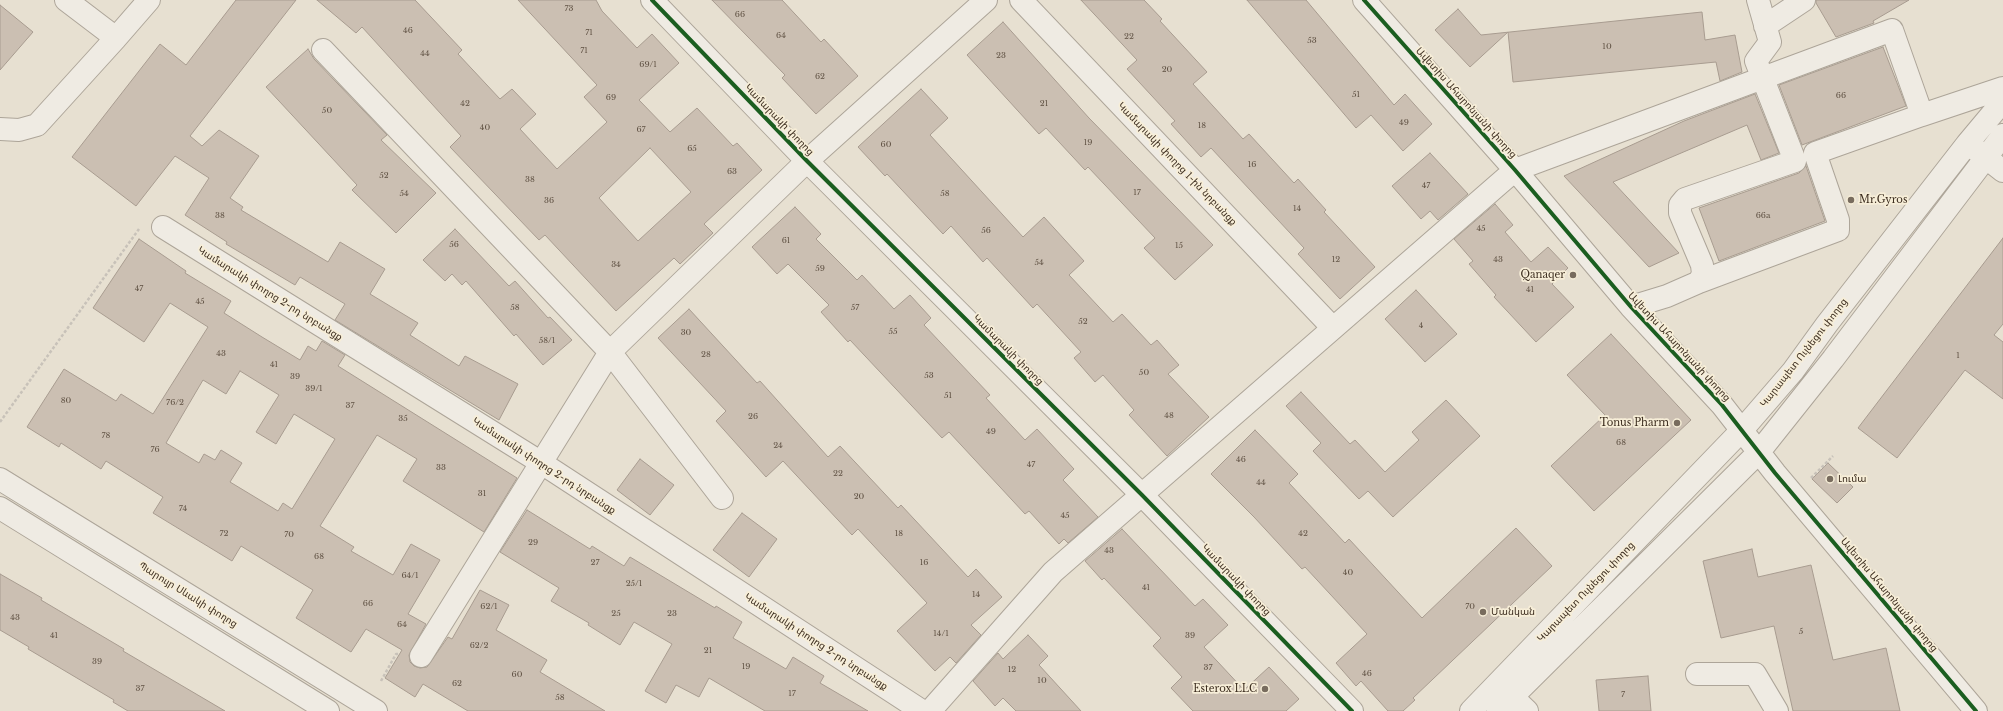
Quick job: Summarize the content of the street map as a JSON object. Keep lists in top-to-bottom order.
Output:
{
  "streets": {
    "street": [
      "Ավետիս Ահարոնյանի փողոց",
      "Կամարակի փողոց",
      "Կամարակի փողոց 1-ին նրբանցք",
      "Կամարակի փողոց 2-րդ նրբանցք",
      "Կարապետ Ուլնեցու փողոց",
      "Պարույր Սևակի փողոց"
    ]
  },
  "crossings": [
    ["Ավետիս Ահարոնյանի փողոց", "Կարապետ Ուլնեցու փողոց"]
  ],
  "places": [
    "Mr.Gyros",
    "Qanaqer",
    "Tonus Pharm",
    "Լումա",
    "Մանկան",
    "Esterox LLC"
  ],
  "house_numbers": [
    "73",
    "66",
    "46",
    "71",
    "64",
    "22",
    "53",
    "10",
    "71",
    "44",
    "23",
    "69/1",
    "20",
    "62",
    "51",
    "66",
    "69",
    "42",
    "21",
    "50",
    "49",
    "18",
    "40",
    "67",
    "19",
    "60",
    "65",
    "16",
    "63",
    "52",
    "38",
    "47",
    "17",
    "54",
    "58",
    "36",
    "14",
    "38",
    "66a",
    "45",
    "56",
    "61",
    "56",
    "15",
    "12",
    "43",
    "54",
    "34",
    "59",
    "47",
    "41",
    "45",
    "58",
    "57",
    "52",
    "4",
    "55",
    "30",
    "58/1",
    "43",
    "28",
    "1",
    "41",
    "50",
    "53",
    "39",
    "39/1",
    "51",
    "80",
    "76/2",
    "37",
    "48",
    "26",
    "35",
    "49",
    "78",
    "68",
    "24",
    "76",
    "46",
    "47",
    "33",
    "22",
    "44",
    "31",
    "20",
    "74",
    "45",
    "72",
    "18",
    "42",
    "70",
    "29",
    "43",
    "68",
    "27",
    "16",
    "40",
    "64/1",
    "25/1",
    "41",
    "14",
    "66",
    "62/1",
    "70",
    "25",
    "23",
    "43",
    "64",
    "5",
    "14/1",
    "41",
    "39",
    "62/2",
    "21",
    "39",
    "19",
    "37",
    "12",
    "46",
    "60",
    "10",
    "62",
    "37",
    "17",
    "7",
    "58"
  ]
}
